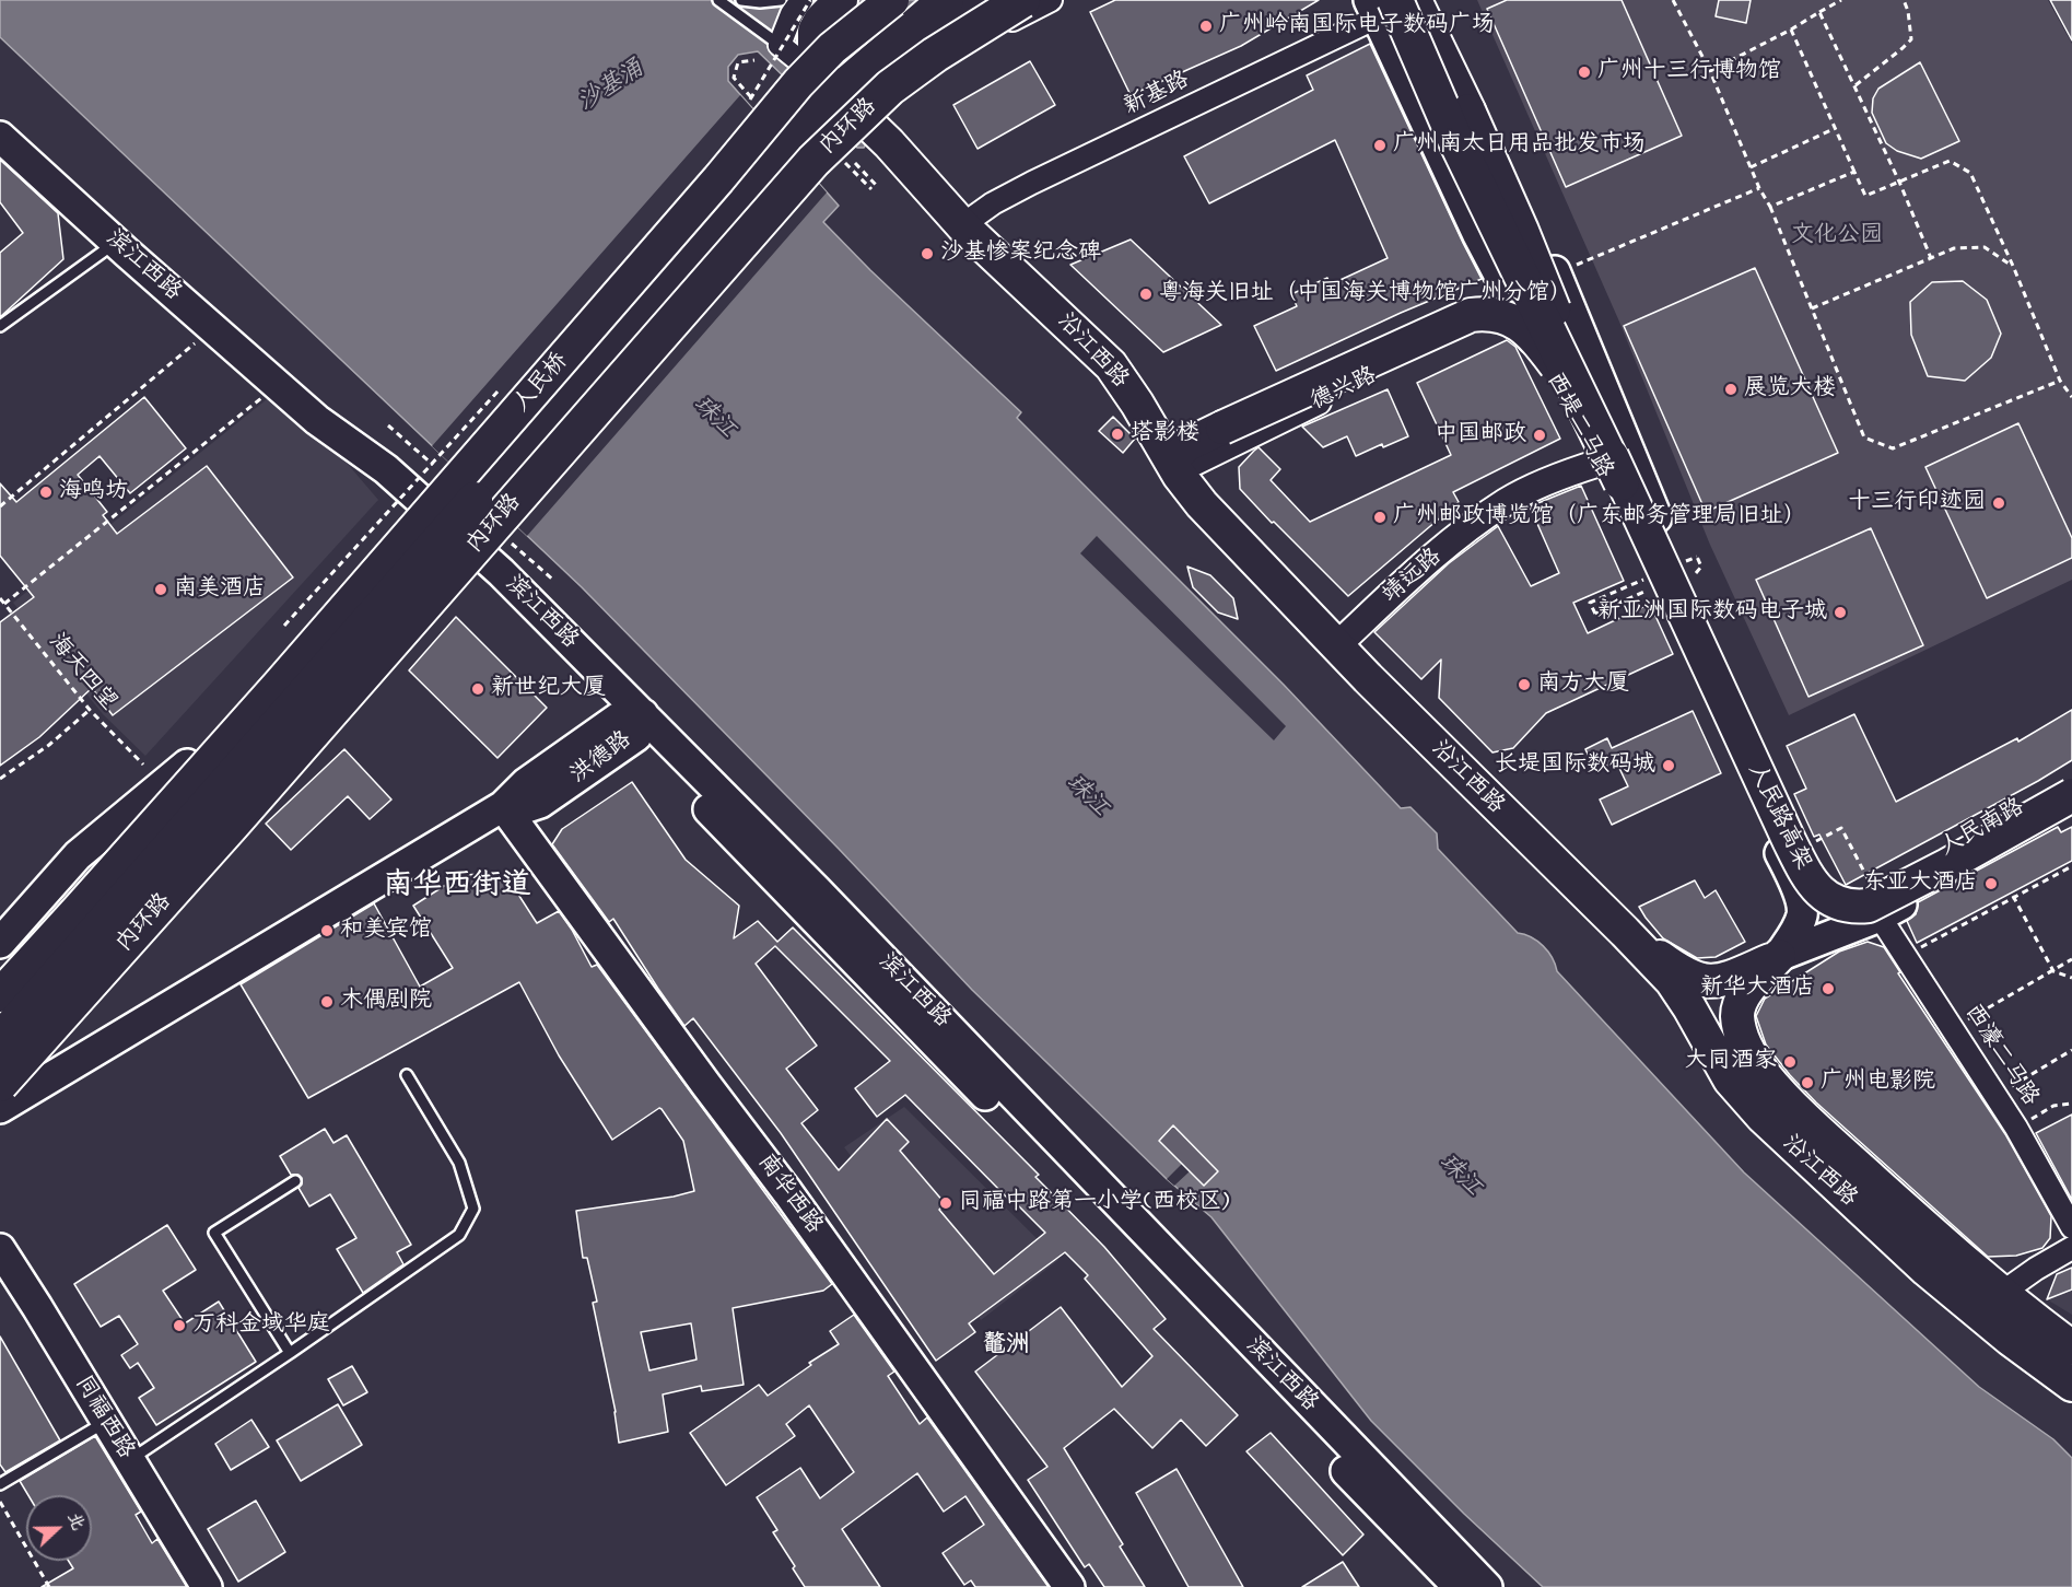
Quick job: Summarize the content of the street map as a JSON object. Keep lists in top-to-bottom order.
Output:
{
  "streets": {
    "highway": ["内环路"],
    "main road": [
      "滨江西路",
      "沿江西路",
      "人民桥",
      "西堤二马路",
      "洪德路",
      "人民路高架",
      "人民南路",
      "南华西路",
      "同福西路"
    ],
    "street": [
      "新基路",
      "德兴路",
      "靖远路",
      "西濠二马路"
    ],
    "path": ["海天四望"]
  },
  "crossings": [
    ["新基路", "沿江西路"],
    ["新基路", "西堤二马路"],
    ["内环路", "沿江西路"],
    ["内环路", "洪德路"],
    ["滨江西路", "洪德路"],
    ["沿江西路", "德兴路"],
    ["沿江西路", "靖远路"],
    ["沿江西路", "人民南路"],
    ["德兴路", "西堤二马路"],
    ["西堤二马路", "靖远路"],
    ["西堤二马路", "人民路高架"],
    ["西堤二马路", "人民南路"],
    ["靖远路", "人民路高架"],
    ["洪德路", "南华西路"],
    ["人民南路", "西濠二马路"]
  ],
  "districts": ["南华西街道", "鼇洲"],
  "water": ["沙基涌", "珠江"],
  "parks": ["文化公园"],
  "places": [
    "广州岭南国际电子数码广场",
    "广州十三行博物馆",
    "广州南太日用品批发市场",
    "沙基惨案纪念碑",
    "粤海关旧址（中国海关博物馆广州分馆）",
    "展览大楼",
    "塔影楼",
    "中国邮政",
    "海鸣坊",
    "十三行印迹园",
    "广州邮政博览馆（广东邮务管理局旧址）",
    "南美酒店",
    "新亚洲国际数码电子城",
    "南方大厦",
    "新世纪大厦",
    "长堤国际数码城",
    "东亚大酒店",
    "和美宾馆",
    "新华大酒店",
    "木偶剧院",
    "大同酒家",
    "广州电影院",
    "同福中路第一小学(西校区)",
    "万科金域华庭"
  ],
  "north": "right"
}
